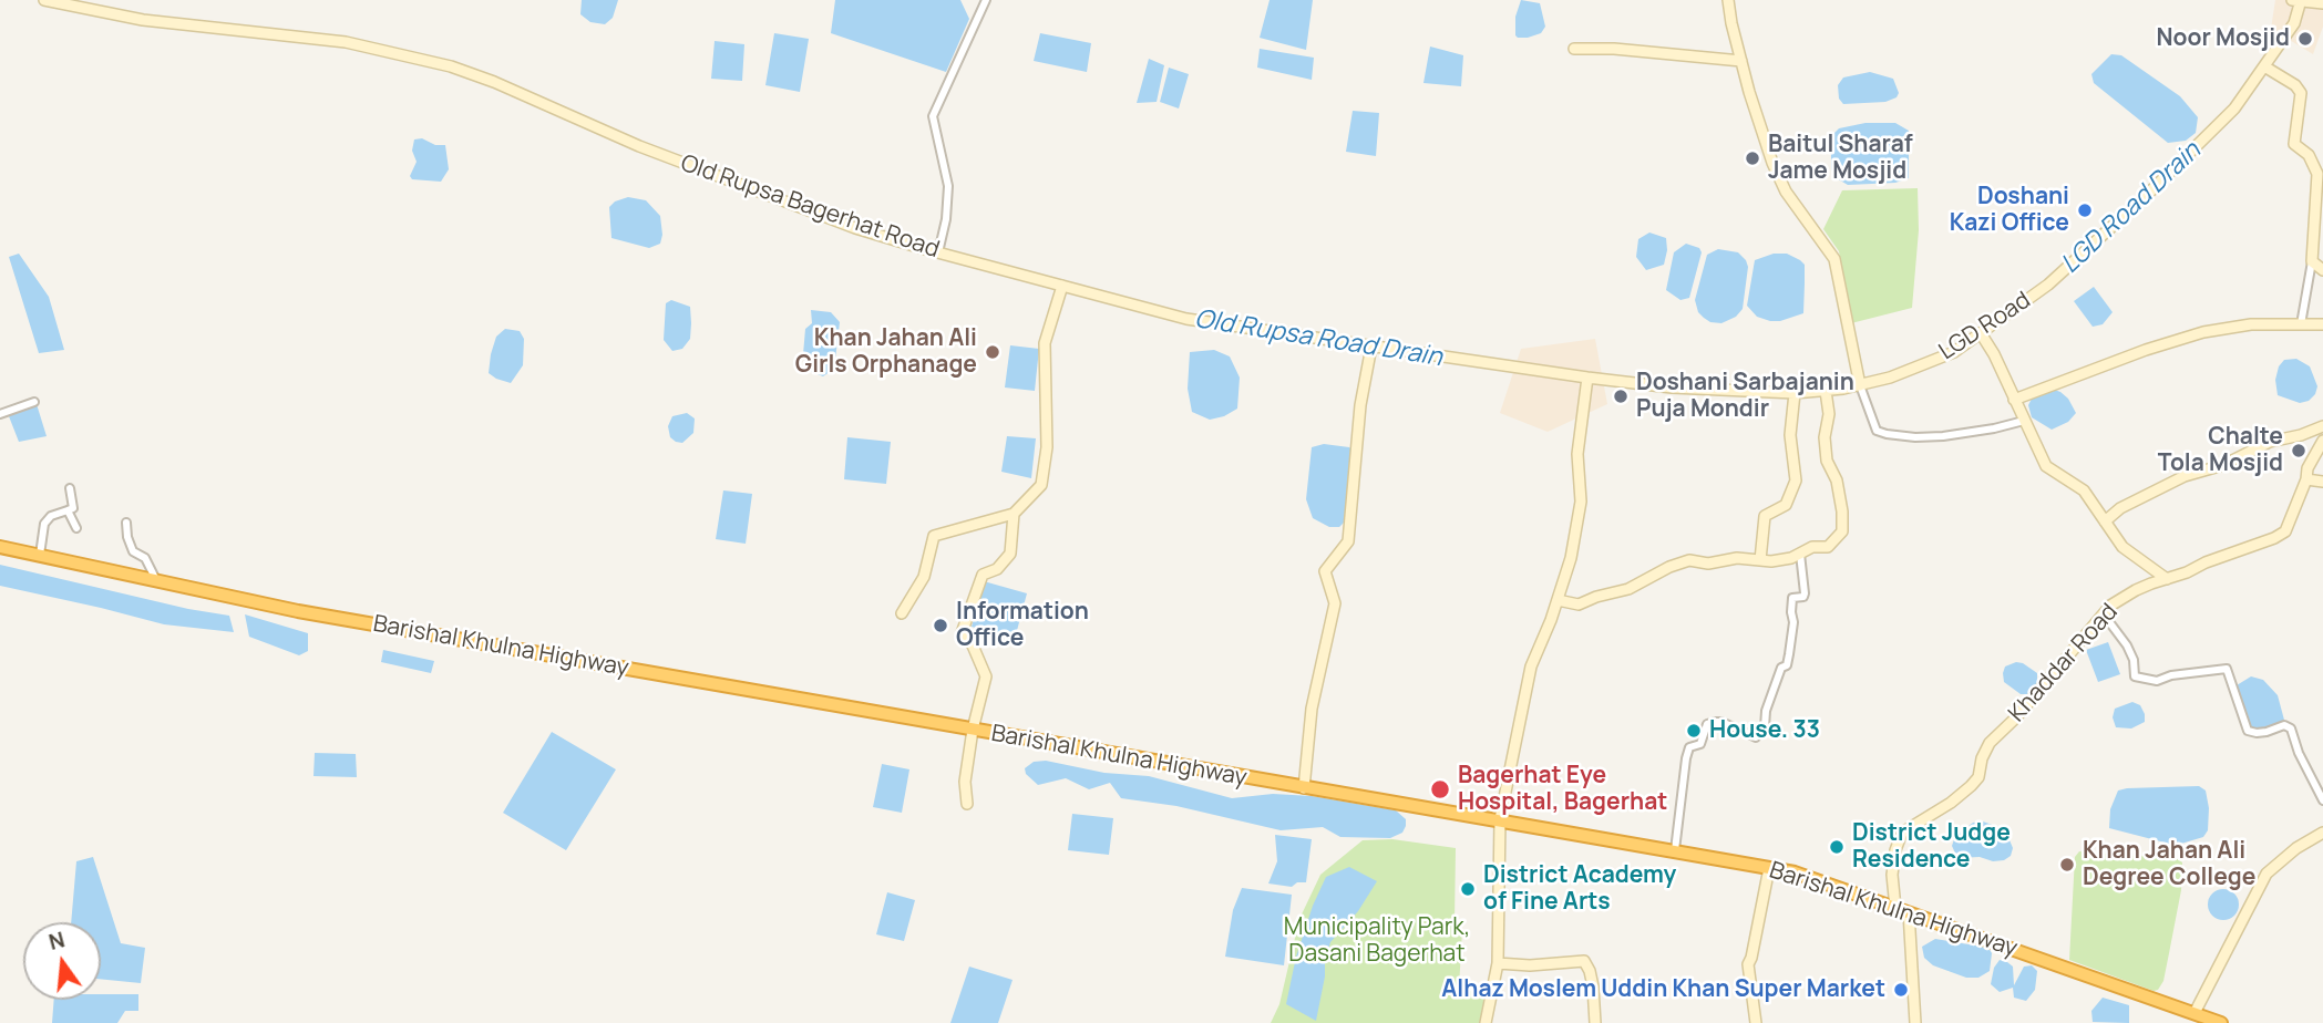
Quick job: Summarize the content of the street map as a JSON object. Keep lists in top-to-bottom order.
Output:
{
  "streets": {
    "highway": ["Barishal Khulna Highway"],
    "street": ["Old Rupsa Bagerhat Road", "LGD Road", "Khaddar Road"]
  },
  "crossings": [
    ["Old Rupsa Bagerhat Road", "LGD Road"],
    ["Barishal Khulna Highway", "Khaddar Road"]
  ],
  "water": ["LGD Road Drain", "Old Rupsa Road Drain"],
  "parks": ["Municipality Park, Dasani Bagerhat"],
  "places": [
    "Noor Mosjid",
    "Baitul Sharaf Jame Mosjid",
    "Doshani Kazi Office",
    "Khan Jahan Ali Girls Orphanage",
    "Doshani Sarbajanin Puja Mondir",
    "Chalte Tola Mosjid",
    "Information Office",
    "House. 33",
    "Bagerhat Eye Hospital, Bagerhat",
    "District Judge Residence",
    "Khan Jahan Ali Degree College",
    "District Academy of Fine Arts",
    "Alhaz Moslem Uddin Khan Super Market"
  ],
  "north": "top"
}
